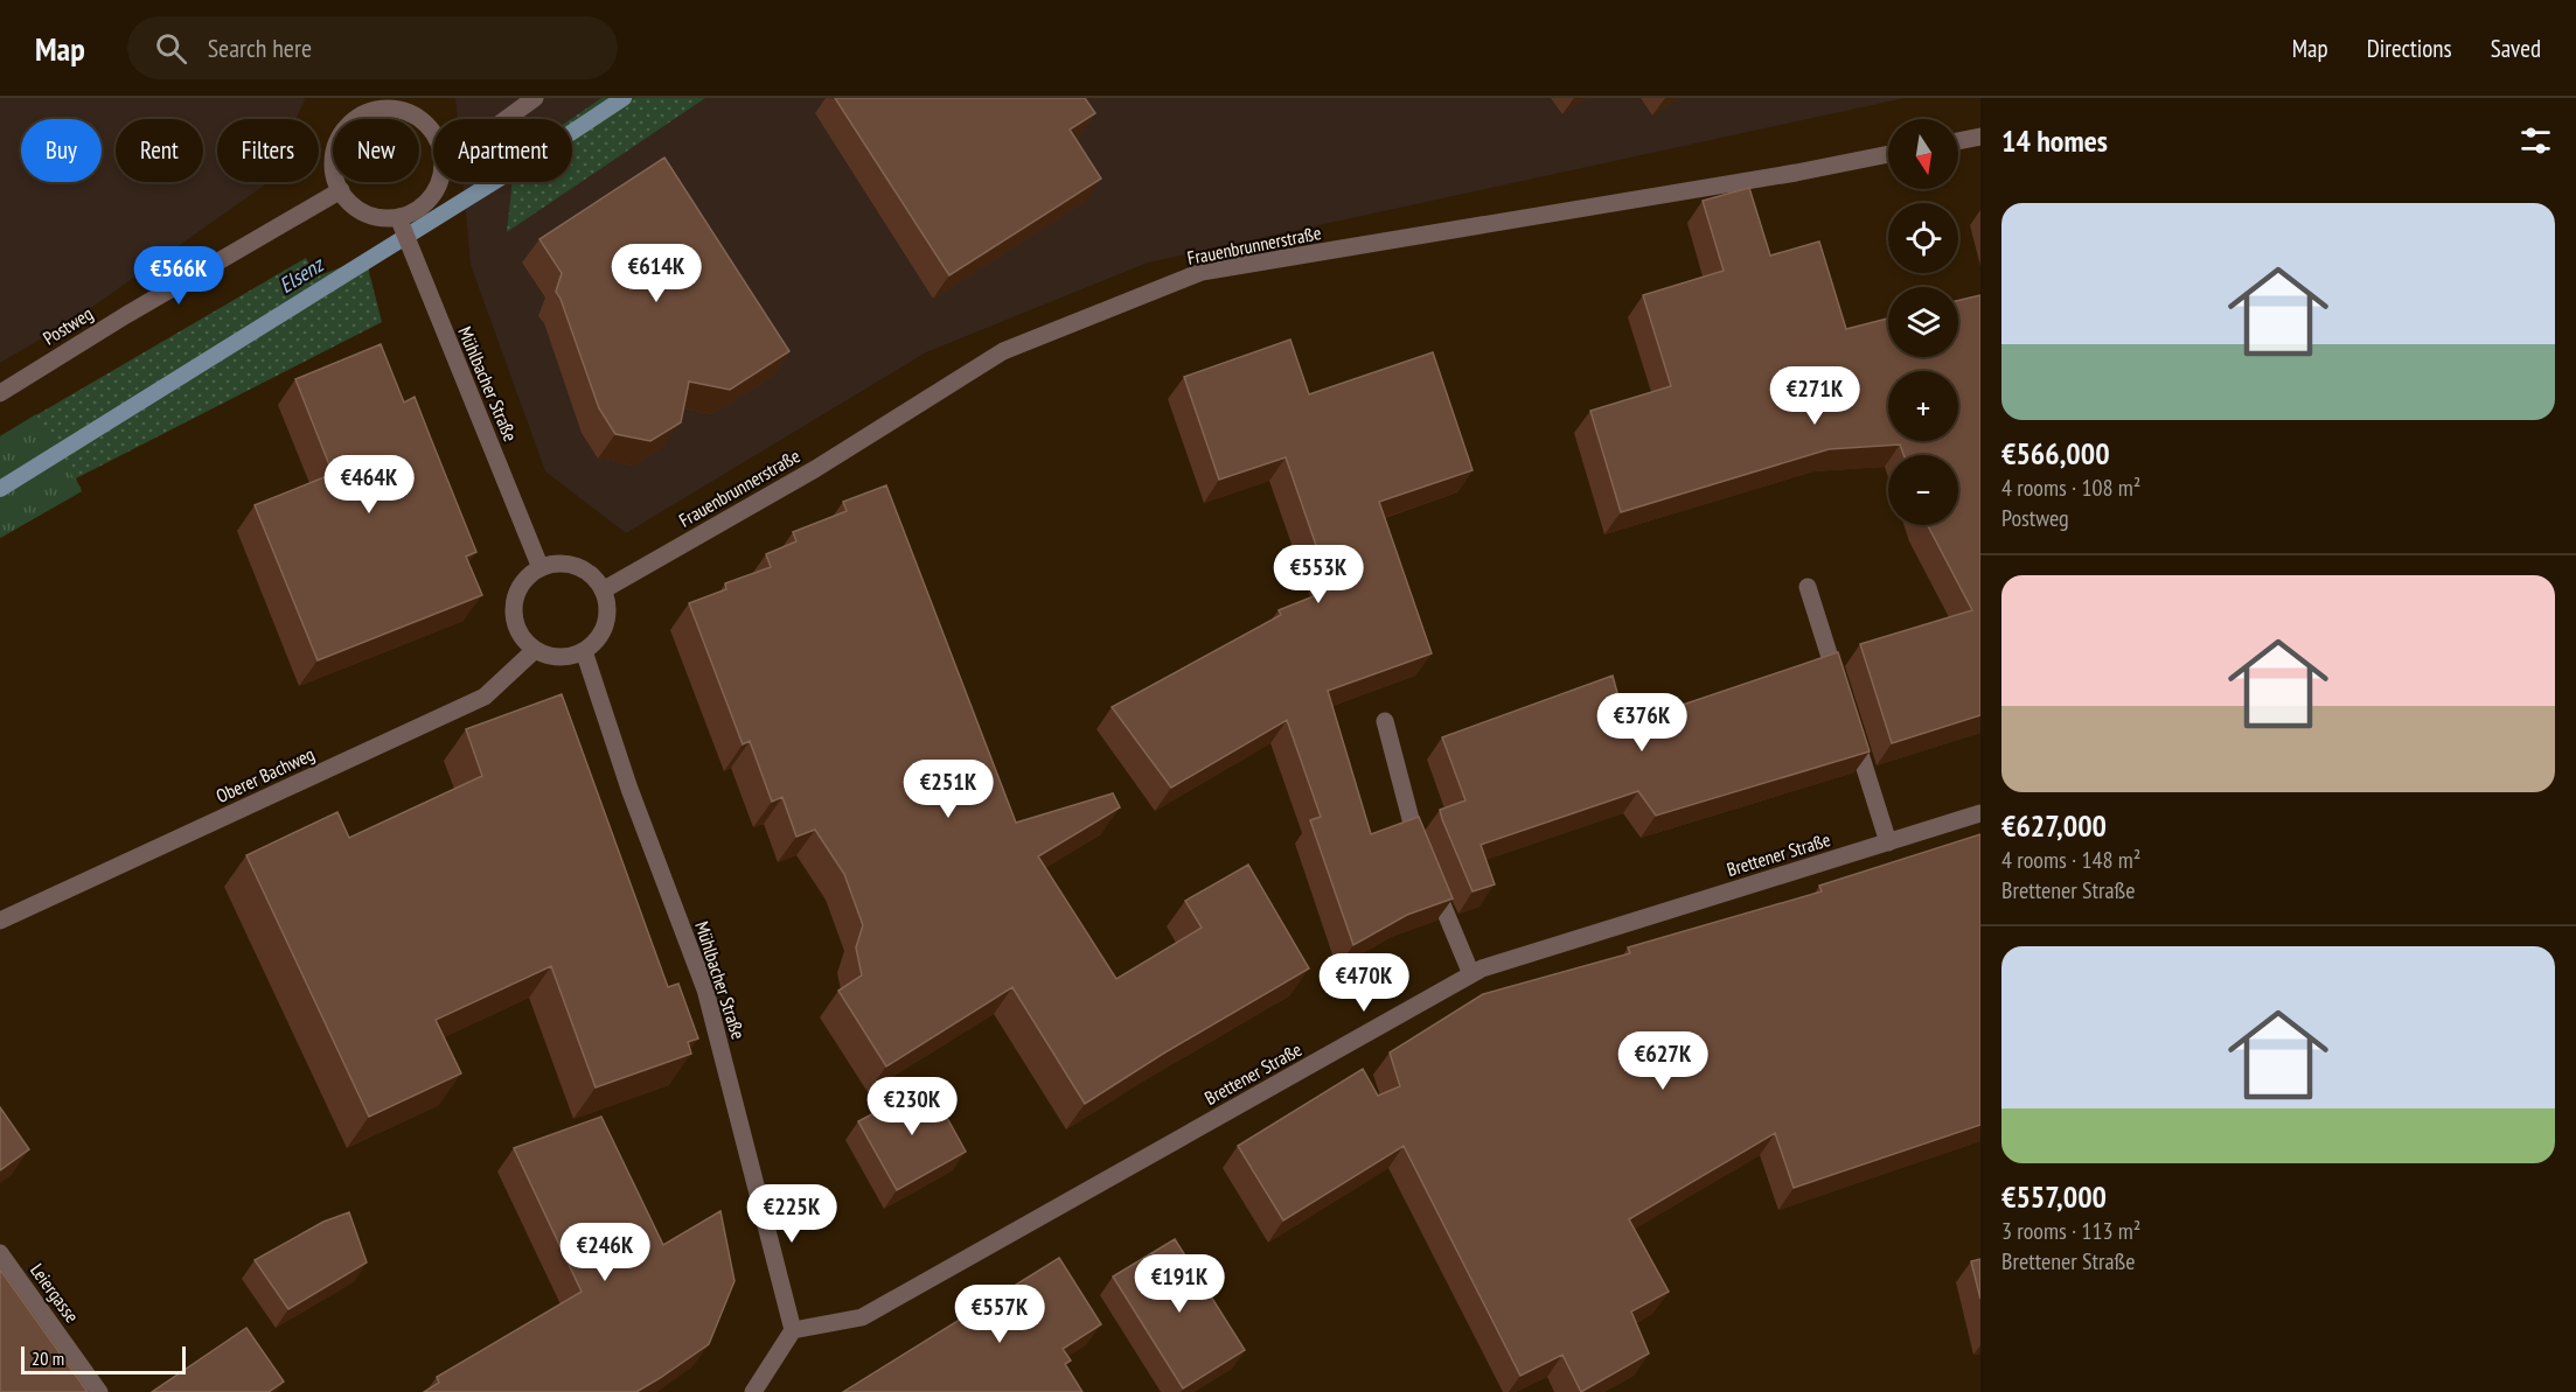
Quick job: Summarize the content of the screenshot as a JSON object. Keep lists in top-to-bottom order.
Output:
{
  "streets": {
    "street": [
      "Frauenbrunnerstraße",
      "Postweg",
      "Mühlbacher Straße",
      "Oberer Bachweg",
      "Brettener Straße",
      "Leiergasse"
    ]
  },
  "crossings": [
    ["Frauenbrunnerstraße", "Mühlbacher Straße"],
    ["Frauenbrunnerstraße", "Oberer Bachweg"],
    ["Mühlbacher Straße", "Oberer Bachweg"],
    ["Mühlbacher Straße", "Brettener Straße"]
  ],
  "water": ["Elsenz"],
  "scale_bar": "20 m",
  "north": "bottom",
  "page": {
    "header": "Map",
    "search": "Search here",
    "nav": ["Map", "Directions", "Saved"],
    "heading": "14 homes",
    "map_buttons": ["+", "−"],
    "chip": [
      "Buy",
      "Rent",
      "Filters",
      "New",
      "Apartment"
    ],
    "list": [
      {
        "name": "€566,000",
        "note": "4 rooms · 108 m² · Postweg"
      },
      {
        "name": "€627,000",
        "note": "4 rooms · 148 m² · Brettener Straße"
      },
      {
        "name": "€557,000",
        "note": "3 rooms · 113 m² · Brettener Straße"
      }
    ],
    "price": [
      "€614K",
      "€566K",
      "€271K",
      "€464K",
      "€553K",
      "€376K",
      "€251K",
      "€470K",
      "€627K",
      "€230K",
      "€225K",
      "€246K",
      "€191K",
      "€557K"
    ],
    "scale": "20 m"
  }
}
